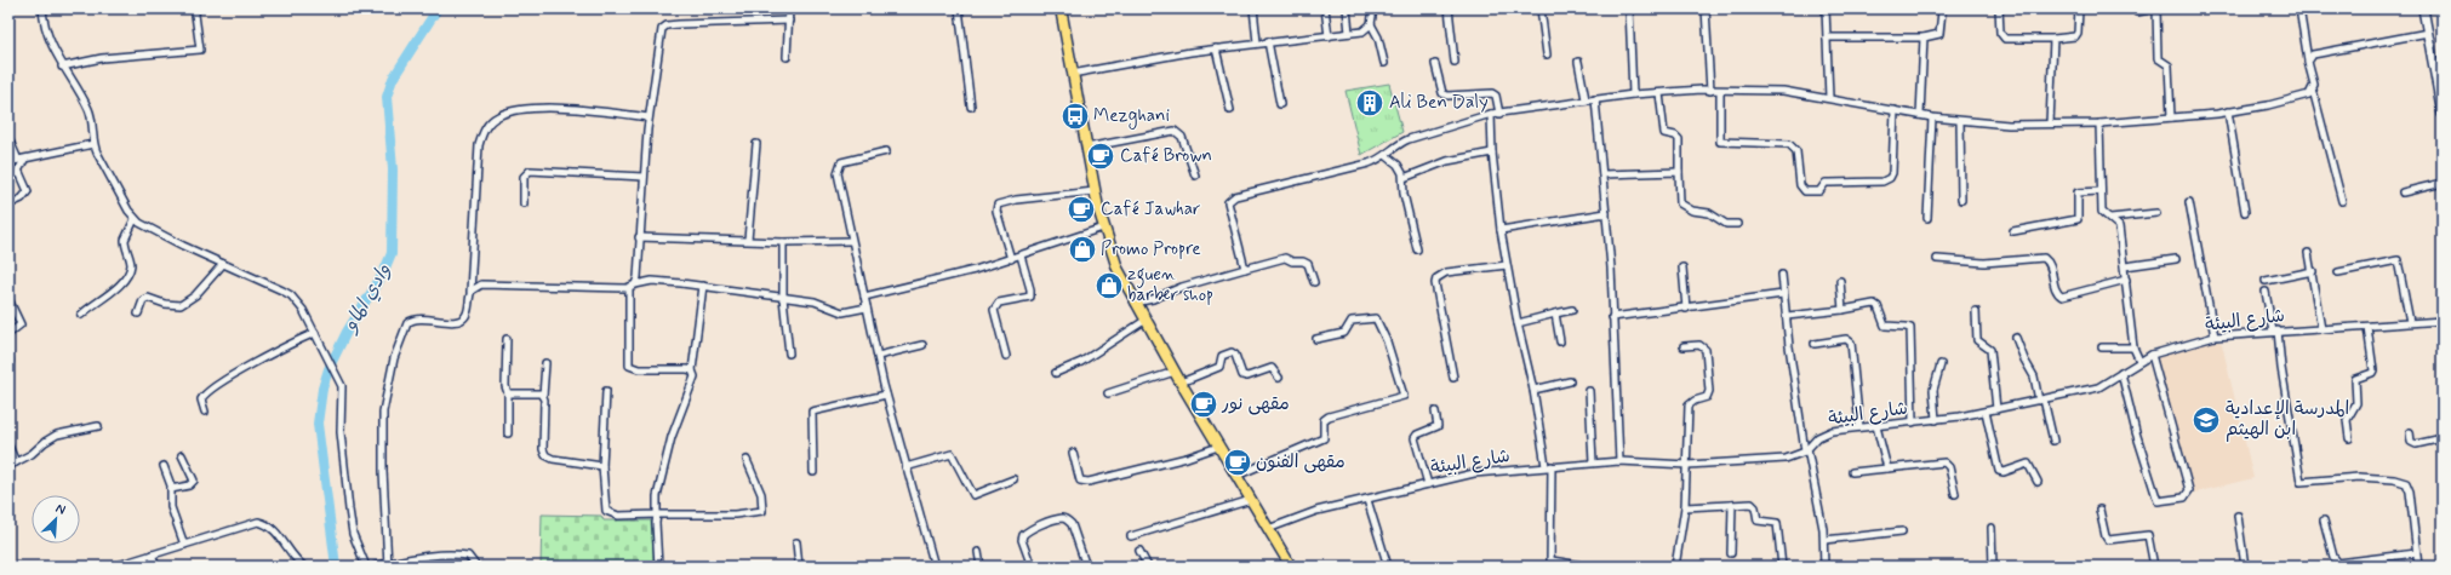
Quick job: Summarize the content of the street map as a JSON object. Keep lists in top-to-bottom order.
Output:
{
  "streets": {
    "street": ["شارع البيئة"]
  },
  "water": ["وادي الماو"],
  "places": {
    "building": ["Ali Ben Daly"],
    "bus stop": ["Mezghani"],
    "cafe": [
      "Café Brown",
      "Café Jawhar",
      "مقهى نور",
      "مقهى الفنون"
    ],
    "shop": ["Promo Propre", "zguen barber shop"],
    "school or university": ["المدرسة الإعدادية ابن الهيثم"]
  },
  "north": "top right"
}
